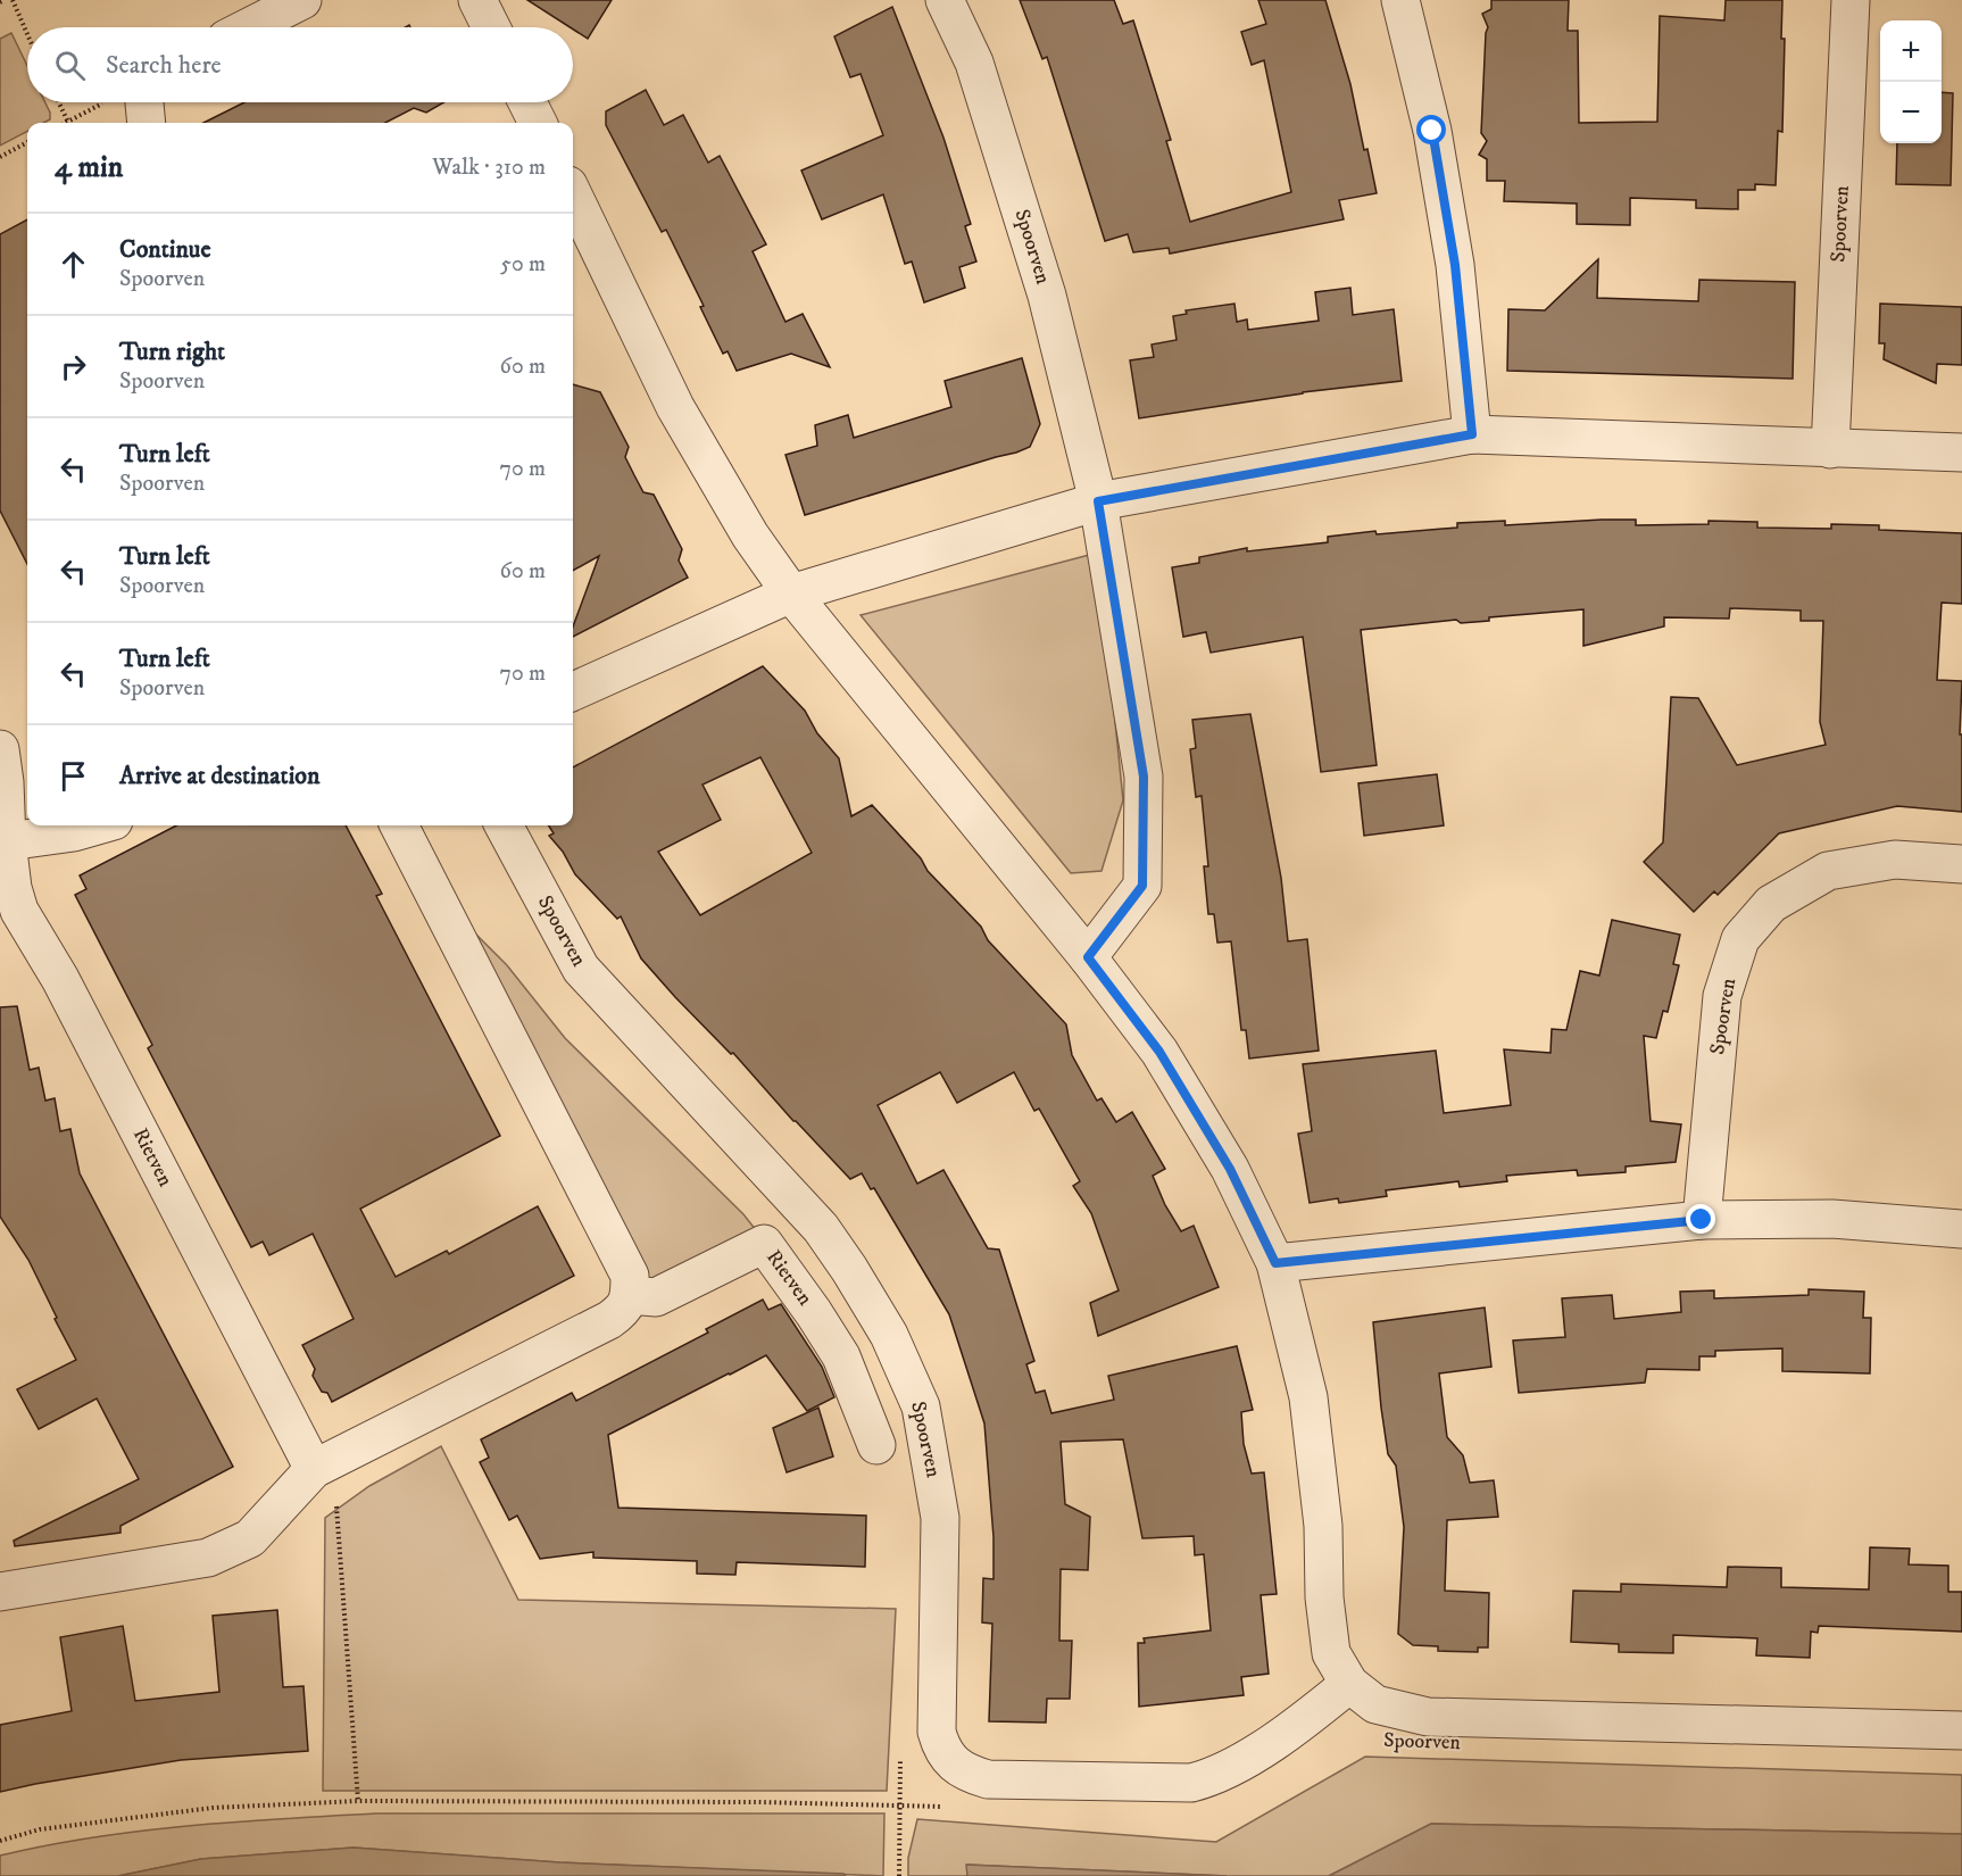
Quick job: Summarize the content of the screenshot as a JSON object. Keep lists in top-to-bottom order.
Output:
{
  "streets": {
    "street": ["Spoorven", "Rietven"]
  },
  "page": {
    "map_buttons": ["+", "−"],
    "search": "Search here",
    "heading": ["4 min", "Walk · 310 m"],
    "list": [
      ["Continue", "Spoorven", "50 m"],
      ["Turn right", "Spoorven", "60 m"],
      ["Turn left", "Spoorven", "70 m"],
      ["Turn left", "Spoorven", "60 m"],
      ["Turn left", "Spoorven", "70 m"],
      "Arrive at destination"
    ]
  }
}
